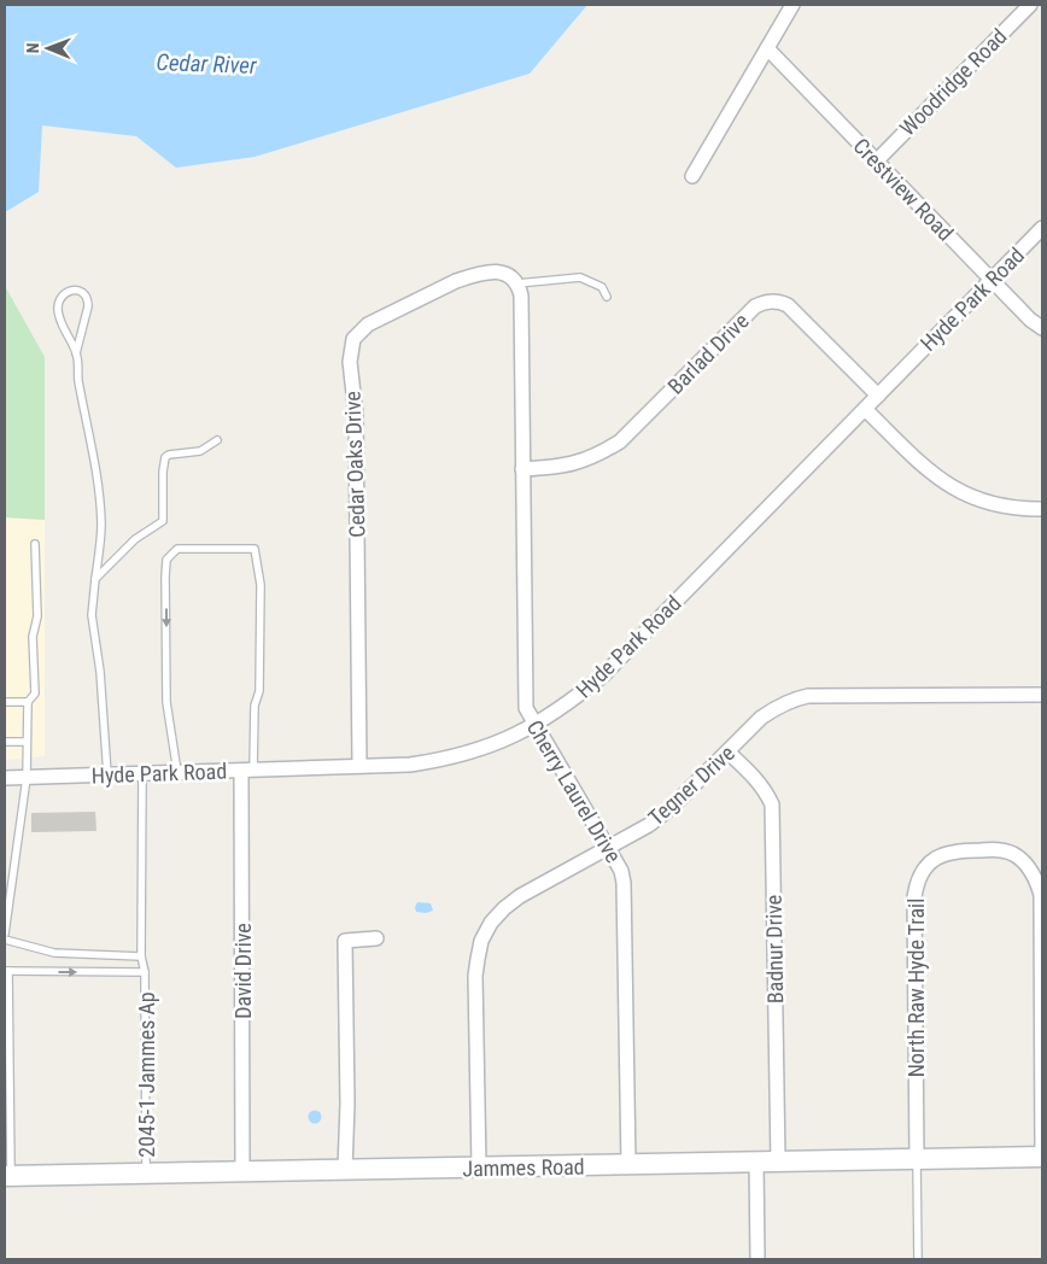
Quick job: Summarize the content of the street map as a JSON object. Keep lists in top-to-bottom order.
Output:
{
  "streets": {
    "street": [
      "Woodridge Road",
      "Crestview Road",
      "Hyde Park Road",
      "Barlad Drive",
      "Cedar Oaks Drive",
      "Tegner Drive",
      "Cherry Laurel Drive",
      "Badnur Drive",
      "David Drive",
      "North Raw Hyde Trail",
      "Jammes Road"
    ],
    "lane": ["2045-1 Jammes Ap"]
  },
  "crossings": [
    ["Woodridge Road", "Crestview Road"],
    ["Crestview Road", "Hyde Park Road"],
    ["Hyde Park Road", "Barlad Drive"],
    ["Hyde Park Road", "Cedar Oaks Drive"],
    ["Hyde Park Road", "Cherry Laurel Drive"],
    ["Hyde Park Road", "David Drive"],
    ["Barlad Drive", "Cherry Laurel Drive"],
    ["Cedar Oaks Drive", "Cherry Laurel Drive"],
    ["Tegner Drive", "Cherry Laurel Drive"],
    ["Tegner Drive", "Badnur Drive"],
    ["Tegner Drive", "Jammes Road"],
    ["Cherry Laurel Drive", "Jammes Road"],
    ["Badnur Drive", "Jammes Road"],
    ["David Drive", "Jammes Road"],
    ["North Raw Hyde Trail", "Jammes Road"],
    ["2045-1 Jammes Ap", "Jammes Road"]
  ],
  "water": ["Cedar River"],
  "north": "left"
}
